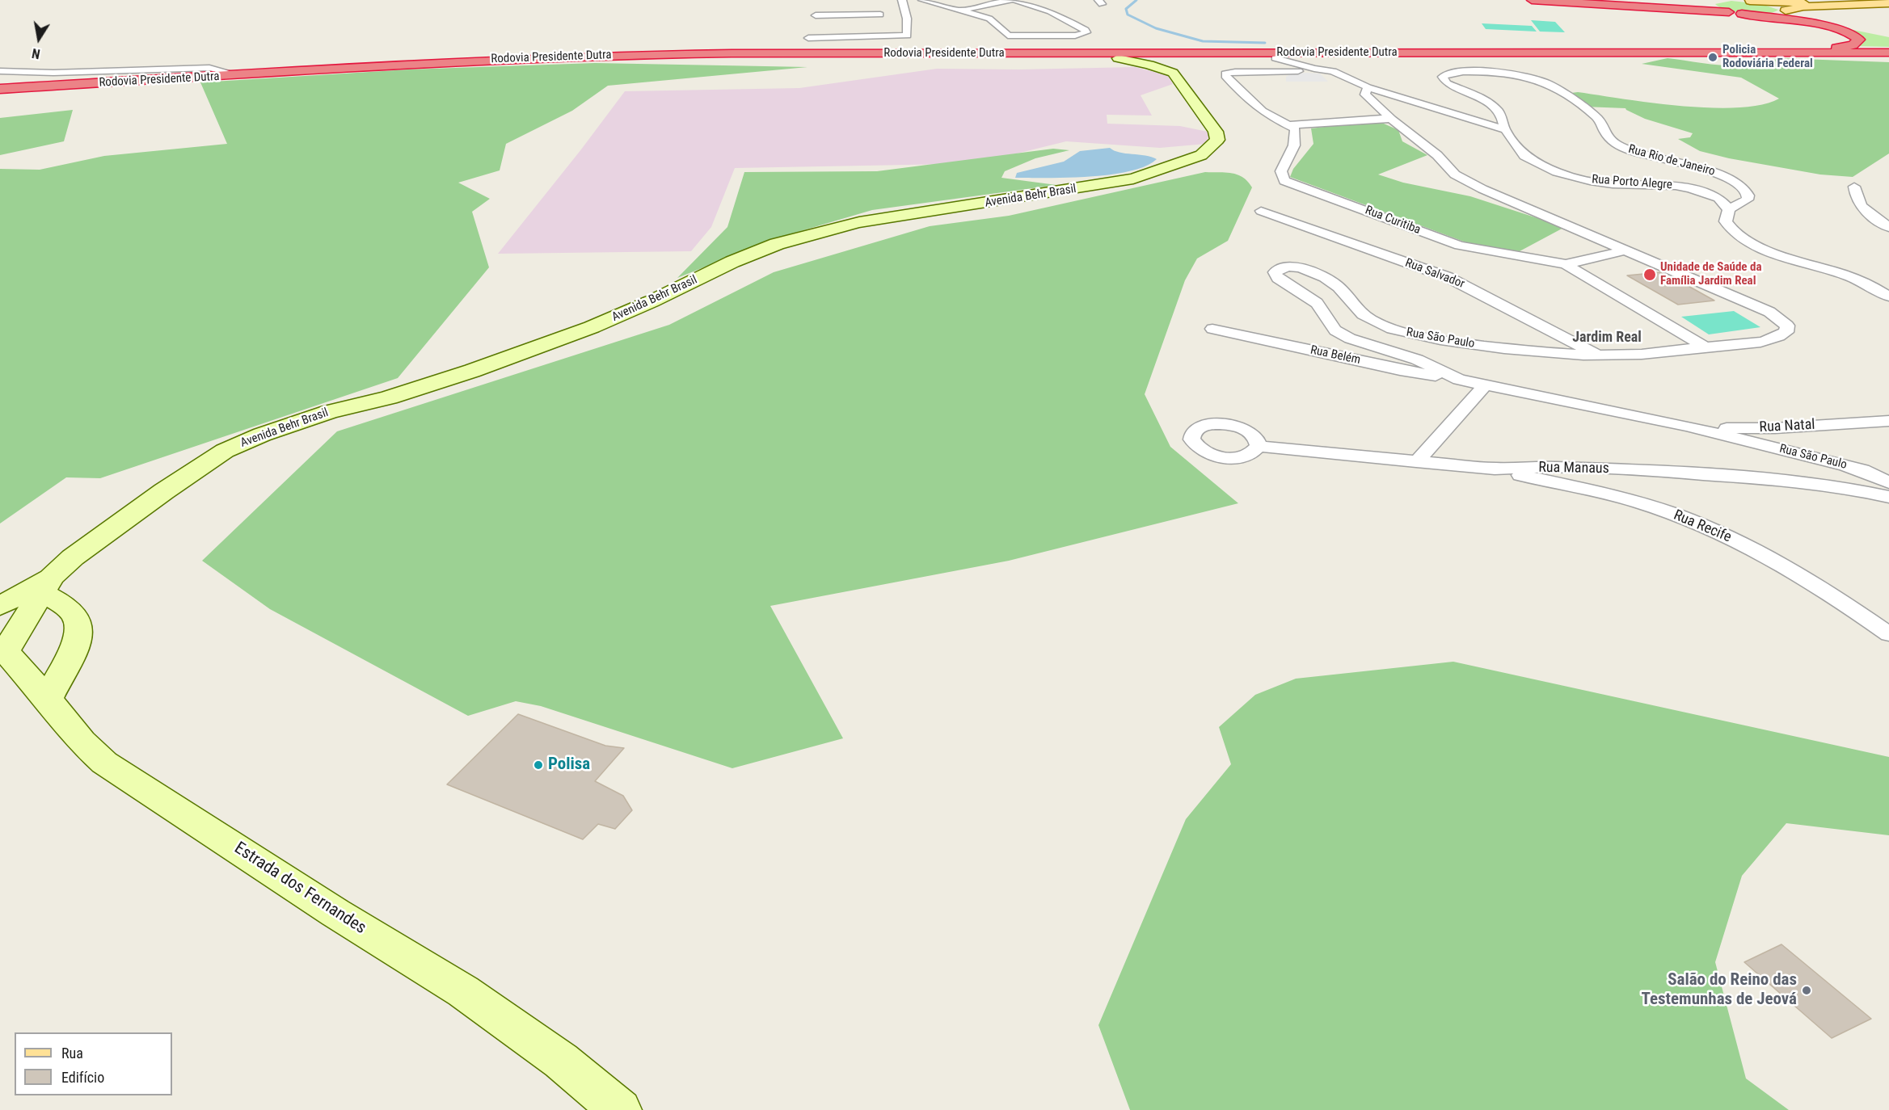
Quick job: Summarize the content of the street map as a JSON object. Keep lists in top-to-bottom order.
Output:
{
  "streets": {
    "highway": ["Rodovia Presidente Dutra"],
    "street": [
      "Rua Rio de Janeiro",
      "Rua Porto Alegre",
      "Avenida Behr Brasil",
      "Rua Curitiba",
      "Rua Salvador",
      "Rua São Paulo",
      "Rua Belém",
      "Rua Natal",
      "Rua Manaus",
      "Rua Recife",
      "Estrada dos Fernandes"
    ]
  },
  "crossings": [
    ["Rua Rio de Janeiro", "Rua Porto Alegre"],
    ["Rua Curitiba", "Rua São Paulo"],
    ["Rua Salvador", "Rua São Paulo"],
    ["Rua São Paulo", "Rua Belém"],
    ["Rua São Paulo", "Rua Natal"],
    ["Rua Manaus", "Rua Recife"]
  ],
  "districts": ["Jardim Real"],
  "places": [
    "Policia Rodoviária Federal",
    "Unidade de Saúde da Família Jardim Real",
    "Polisa",
    "Salão do Reino das Testemunhas de Jeová"
  ],
  "legend": ["Rua", "Edifício"],
  "north": "bottom"
}
